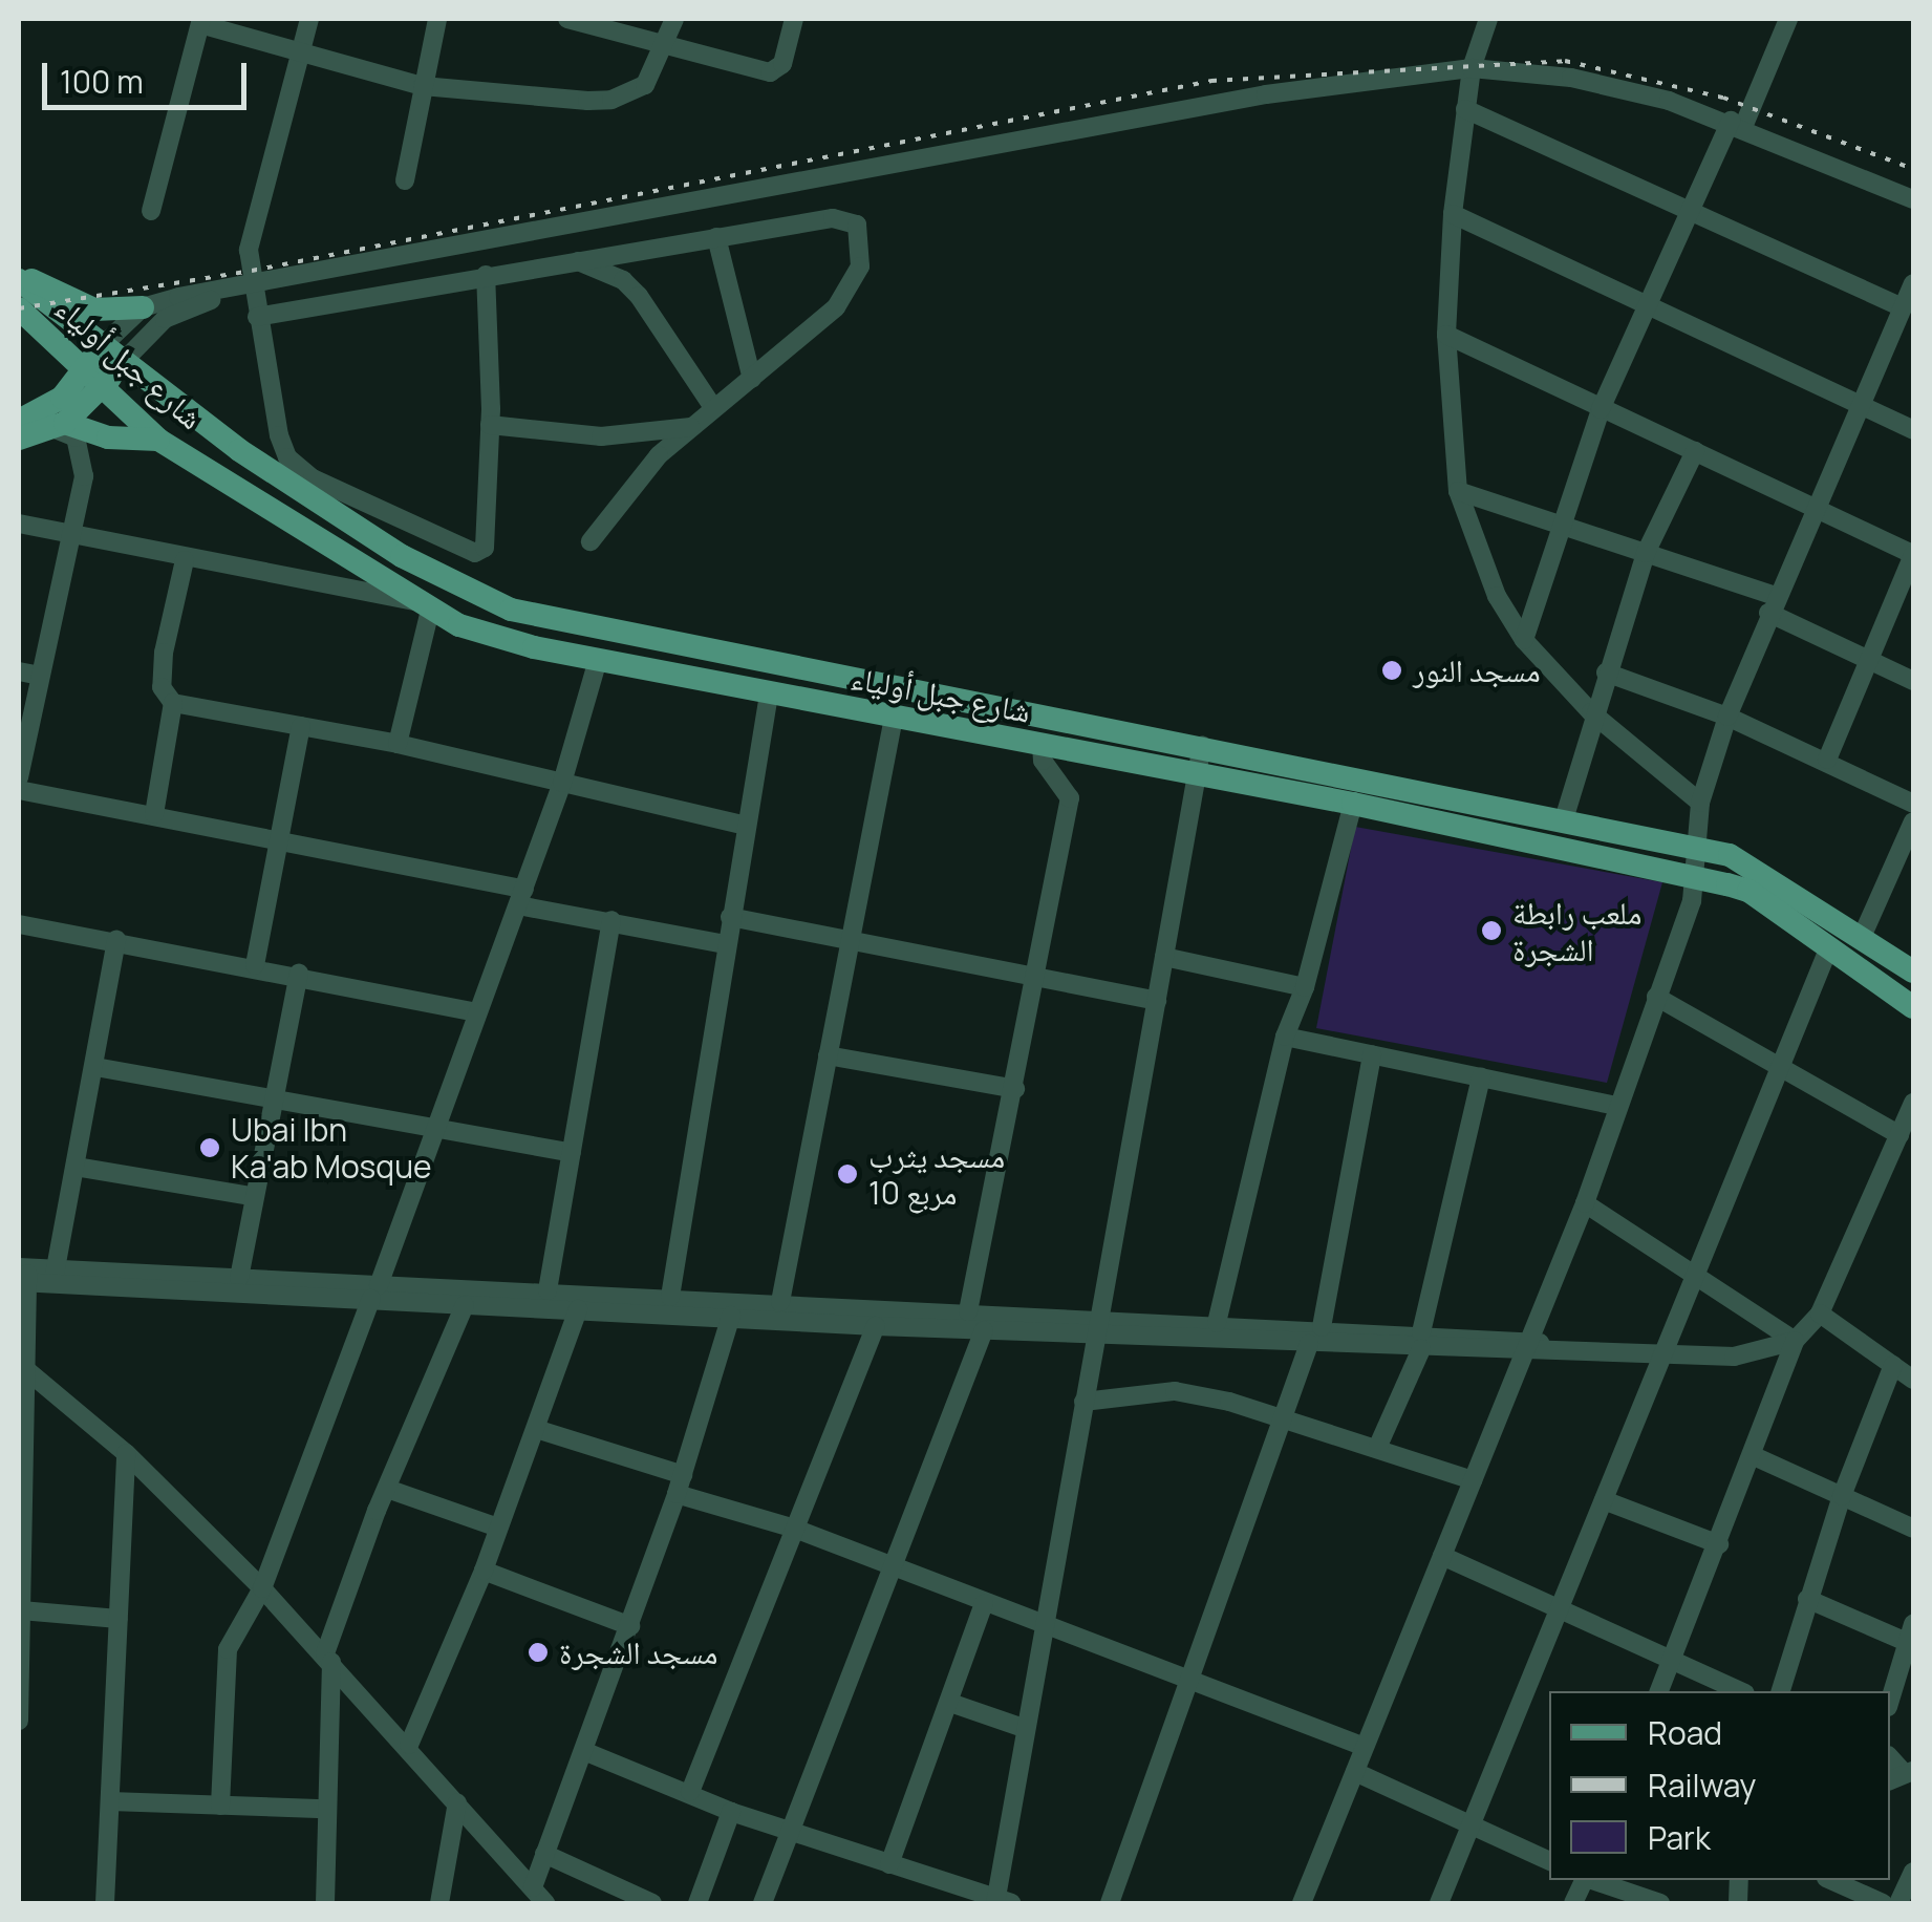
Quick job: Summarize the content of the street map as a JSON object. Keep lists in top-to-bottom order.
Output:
{
  "streets": {
    "main road": ["شارع جبل أولياء"]
  },
  "places": [
    "مسجد النور",
    "ملعب رابطة الشجرة",
    "Ubai Ibn Ka'ab Mosque",
    "مسجد يثرب مربع 10",
    "مسجد الشجرة"
  ],
  "legend": ["Road", "Railway", "Park"],
  "scale_bar": "100 m"
}
